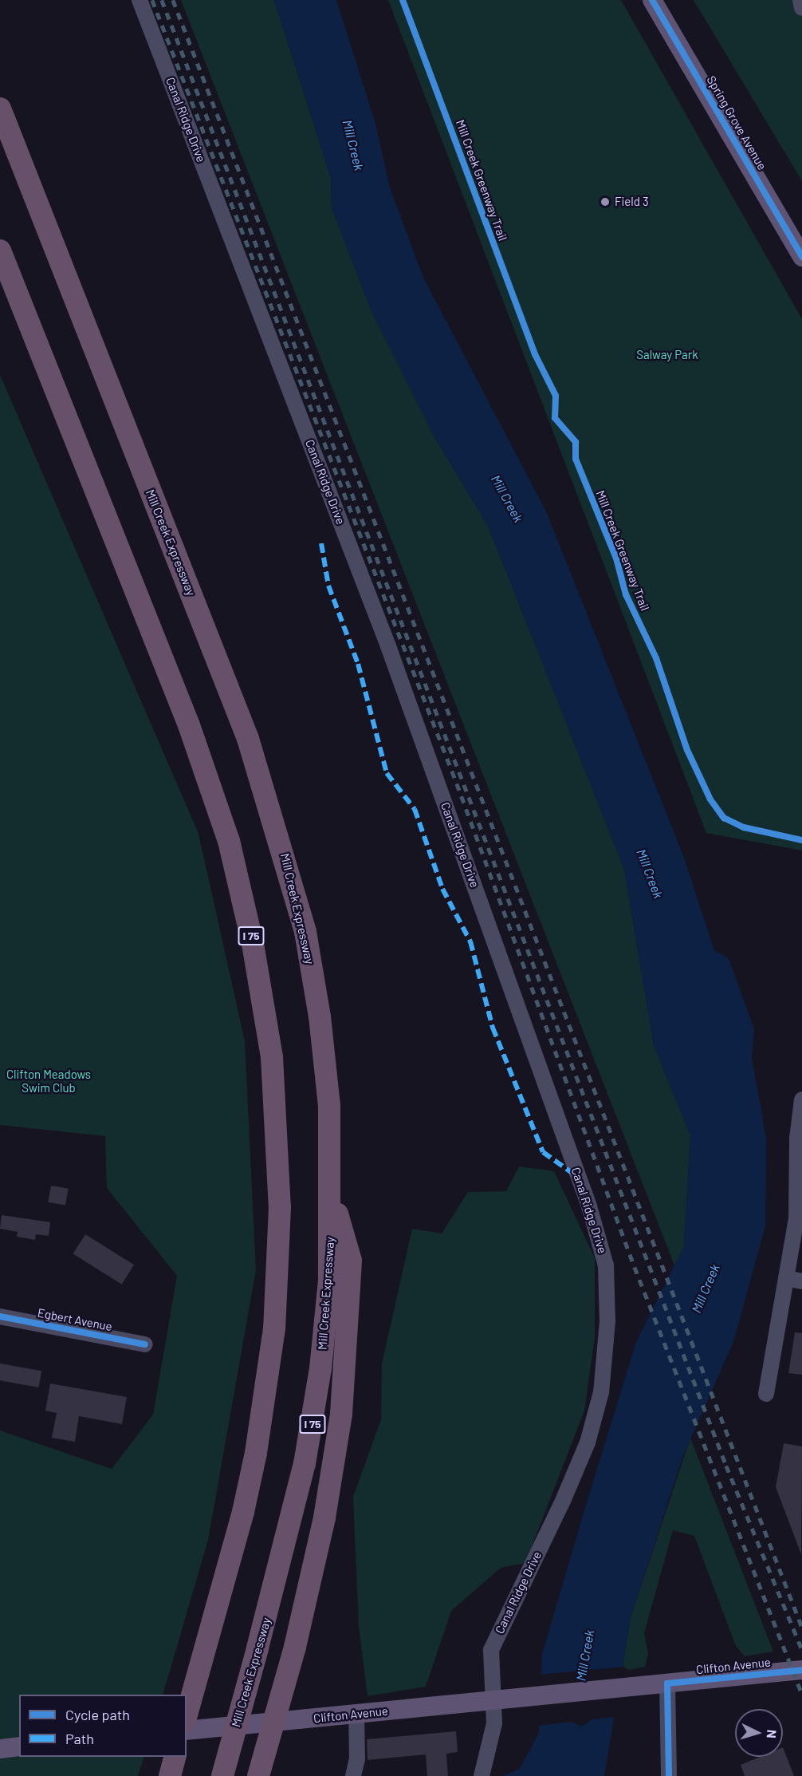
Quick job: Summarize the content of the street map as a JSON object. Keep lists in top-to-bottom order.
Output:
{
  "streets": {
    "highway": ["Mill Creek Expressway", "I 75"],
    "main road": ["Spring Grove Avenue", "Clifton Avenue"],
    "street": ["Canal Ridge Drive", "Egbert Avenue"],
    "cycle path": ["Mill Creek Greenway Trail"]
  },
  "crossings": [
    ["Canal Ridge Drive", "Clifton Avenue"]
  ],
  "water": ["Mill Creek"],
  "parks": ["Salway Park", "Clifton Meadows Swim Club"],
  "places": ["Field 3"],
  "legend": ["Cycle path", "Path"],
  "north": "right"
}
